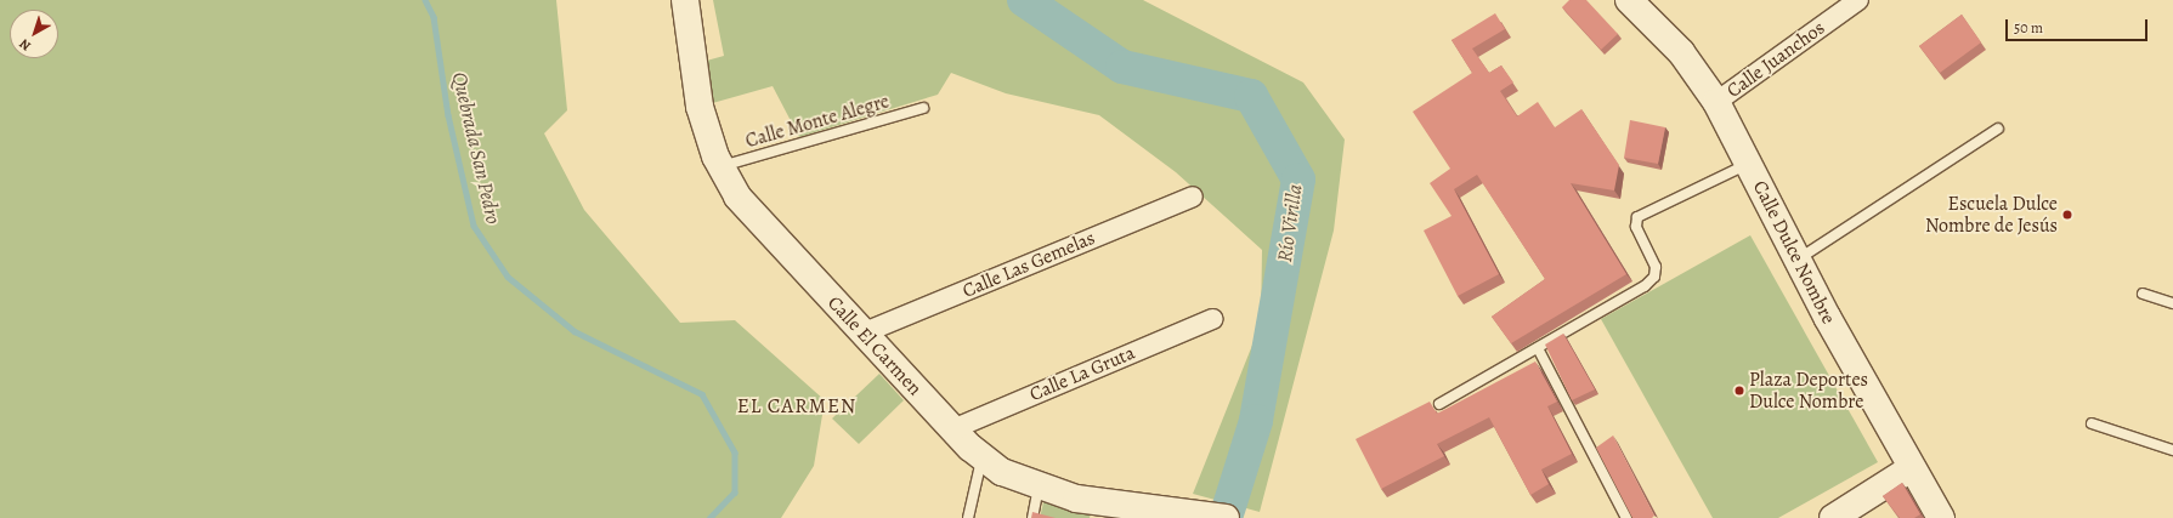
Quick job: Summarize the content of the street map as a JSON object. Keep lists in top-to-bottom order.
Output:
{
  "streets": {
    "street": [
      "Calle Juanchos",
      "Calle Dulce Nombre",
      "Calle Las Gemelas",
      "Calle El Carmen",
      "Calle La Gruta"
    ],
    "lane": ["Calle Monte Alegre"]
  },
  "crossings": [
    ["Calle Juanchos", "Calle Dulce Nombre"],
    ["Calle Monte Alegre", "Calle El Carmen"],
    ["Calle Las Gemelas", "Calle El Carmen"],
    ["Calle El Carmen", "Calle La Gruta"]
  ],
  "districts": ["EL CARMEN"],
  "water": ["Quebrada San Pedro", "Río Virilla"],
  "places": ["Escuela Dulce Nombre de Jesús", "Plaza Deportes Dulce Nombre"],
  "scale_bar": "50 m",
  "north": "bottom left"
}
